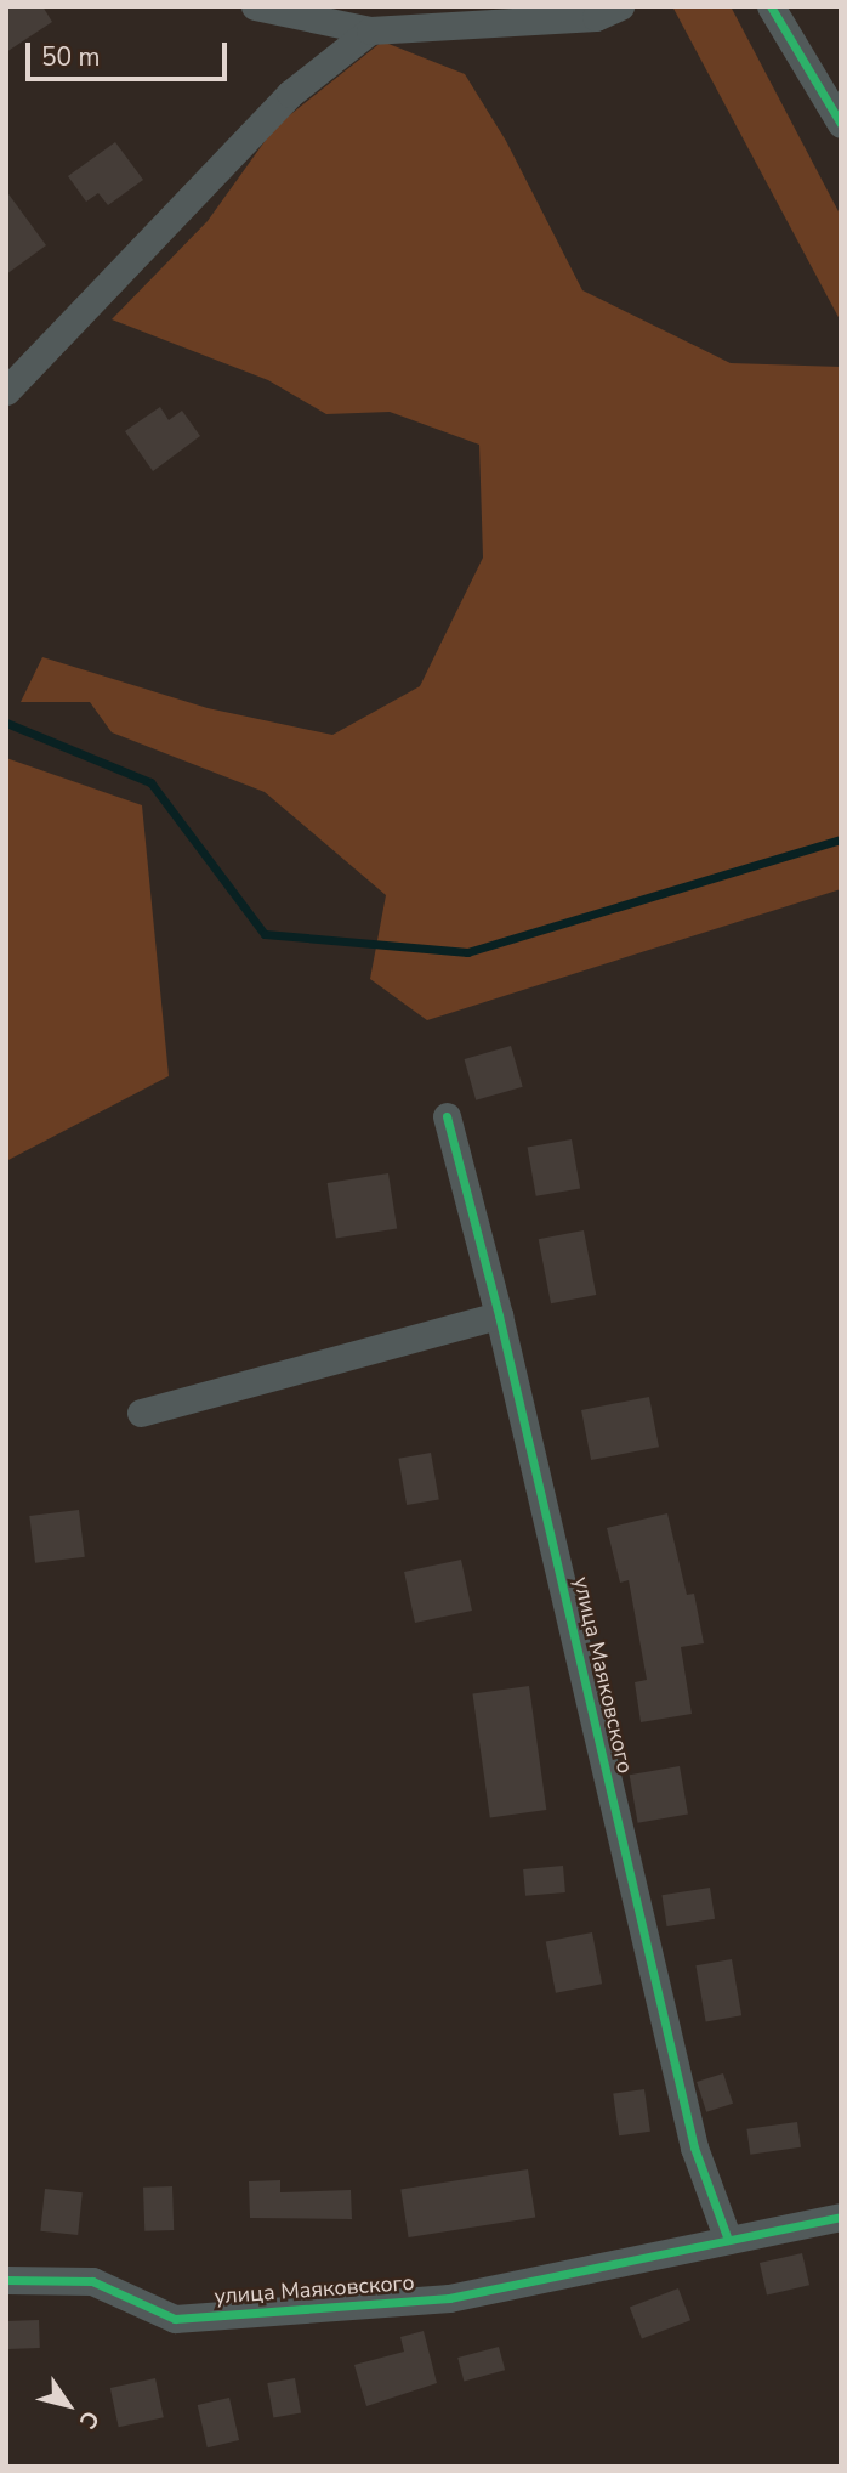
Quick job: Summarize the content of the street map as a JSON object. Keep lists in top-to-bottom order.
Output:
{
  "streets": {
    "street": ["улица Маяковского"]
  },
  "scale_bar": "50 m",
  "north": "bottom right"
}
